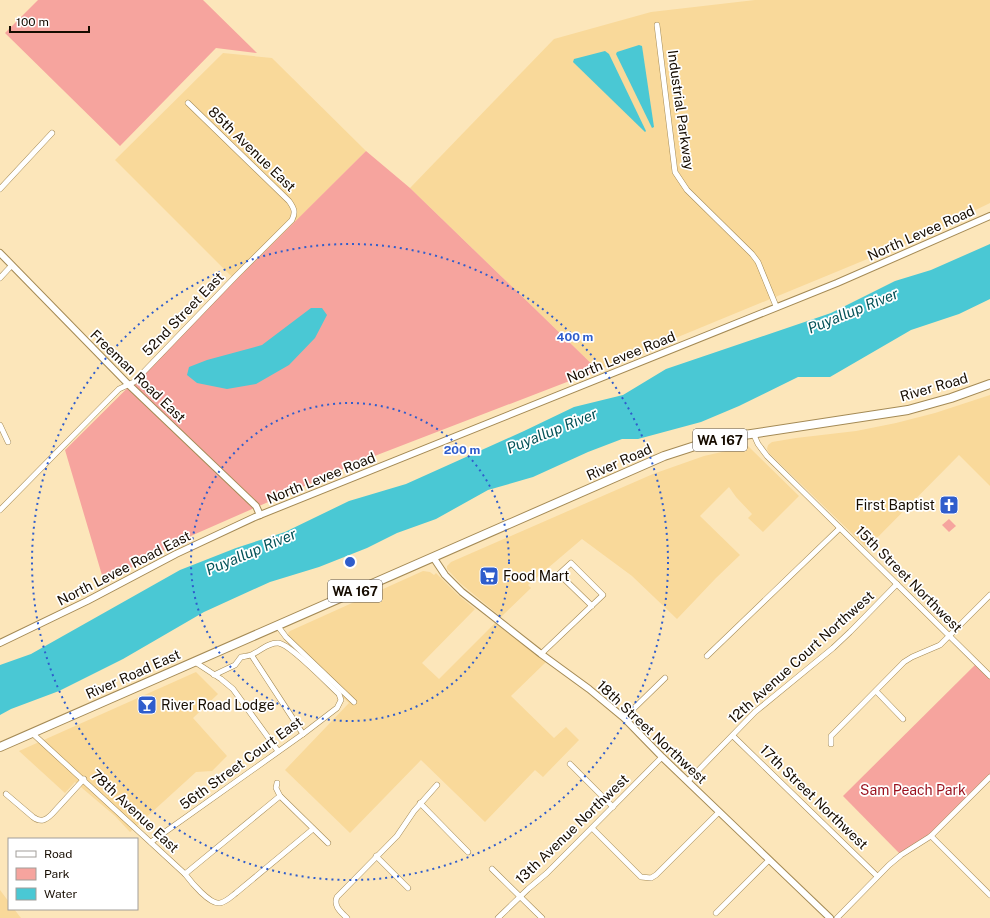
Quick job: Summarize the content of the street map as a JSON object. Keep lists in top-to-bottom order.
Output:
{
  "streets": {
    "main road": ["River Road", "WA 167", "River Road East"],
    "street": [
      "Industrial Parkway",
      "85th Avenue East",
      "North Levee Road",
      "52nd Street East",
      "Freeman Road East",
      "North Levee Road East",
      "15th Street Northwest",
      "12th Avenue Court Northwest",
      "18th Street Northwest",
      "56th Street Court East",
      "17th Street Northwest",
      "78th Avenue East",
      "13th Avenue Northwest"
    ]
  },
  "crossings": [
    ["Industrial Parkway", "North Levee Road"],
    ["85th Avenue East", "52nd Street East"],
    ["North Levee Road", "Freeman Road East"],
    ["North Levee Road", "North Levee Road East"],
    ["52nd Street East", "Freeman Road East"],
    ["Freeman Road East", "North Levee Road East"],
    ["River Road", "15th Street Northwest"],
    ["River Road", "River Road East"],
    ["River Road", "18th Street Northwest"],
    ["15th Street Northwest", "12th Avenue Court Northwest"],
    ["12th Avenue Court Northwest", "18th Street Northwest"],
    ["12th Avenue Court Northwest", "17th Street Northwest"],
    ["River Road East", "78th Avenue East"],
    ["18th Street Northwest", "13th Avenue Northwest"],
    ["56th Street Court East", "78th Avenue East"]
  ],
  "water": ["Puyallup River"],
  "parks": ["Sam Peach Park"],
  "places": {
    "church": ["First Baptist"],
    "supermarket": ["Food Mart"],
    "bar": ["River Road Lodge"]
  },
  "legend": ["Road", "Park", "Water"],
  "scale_bar": "100 m",
  "rings": ["400 m", "200 m"]
}
